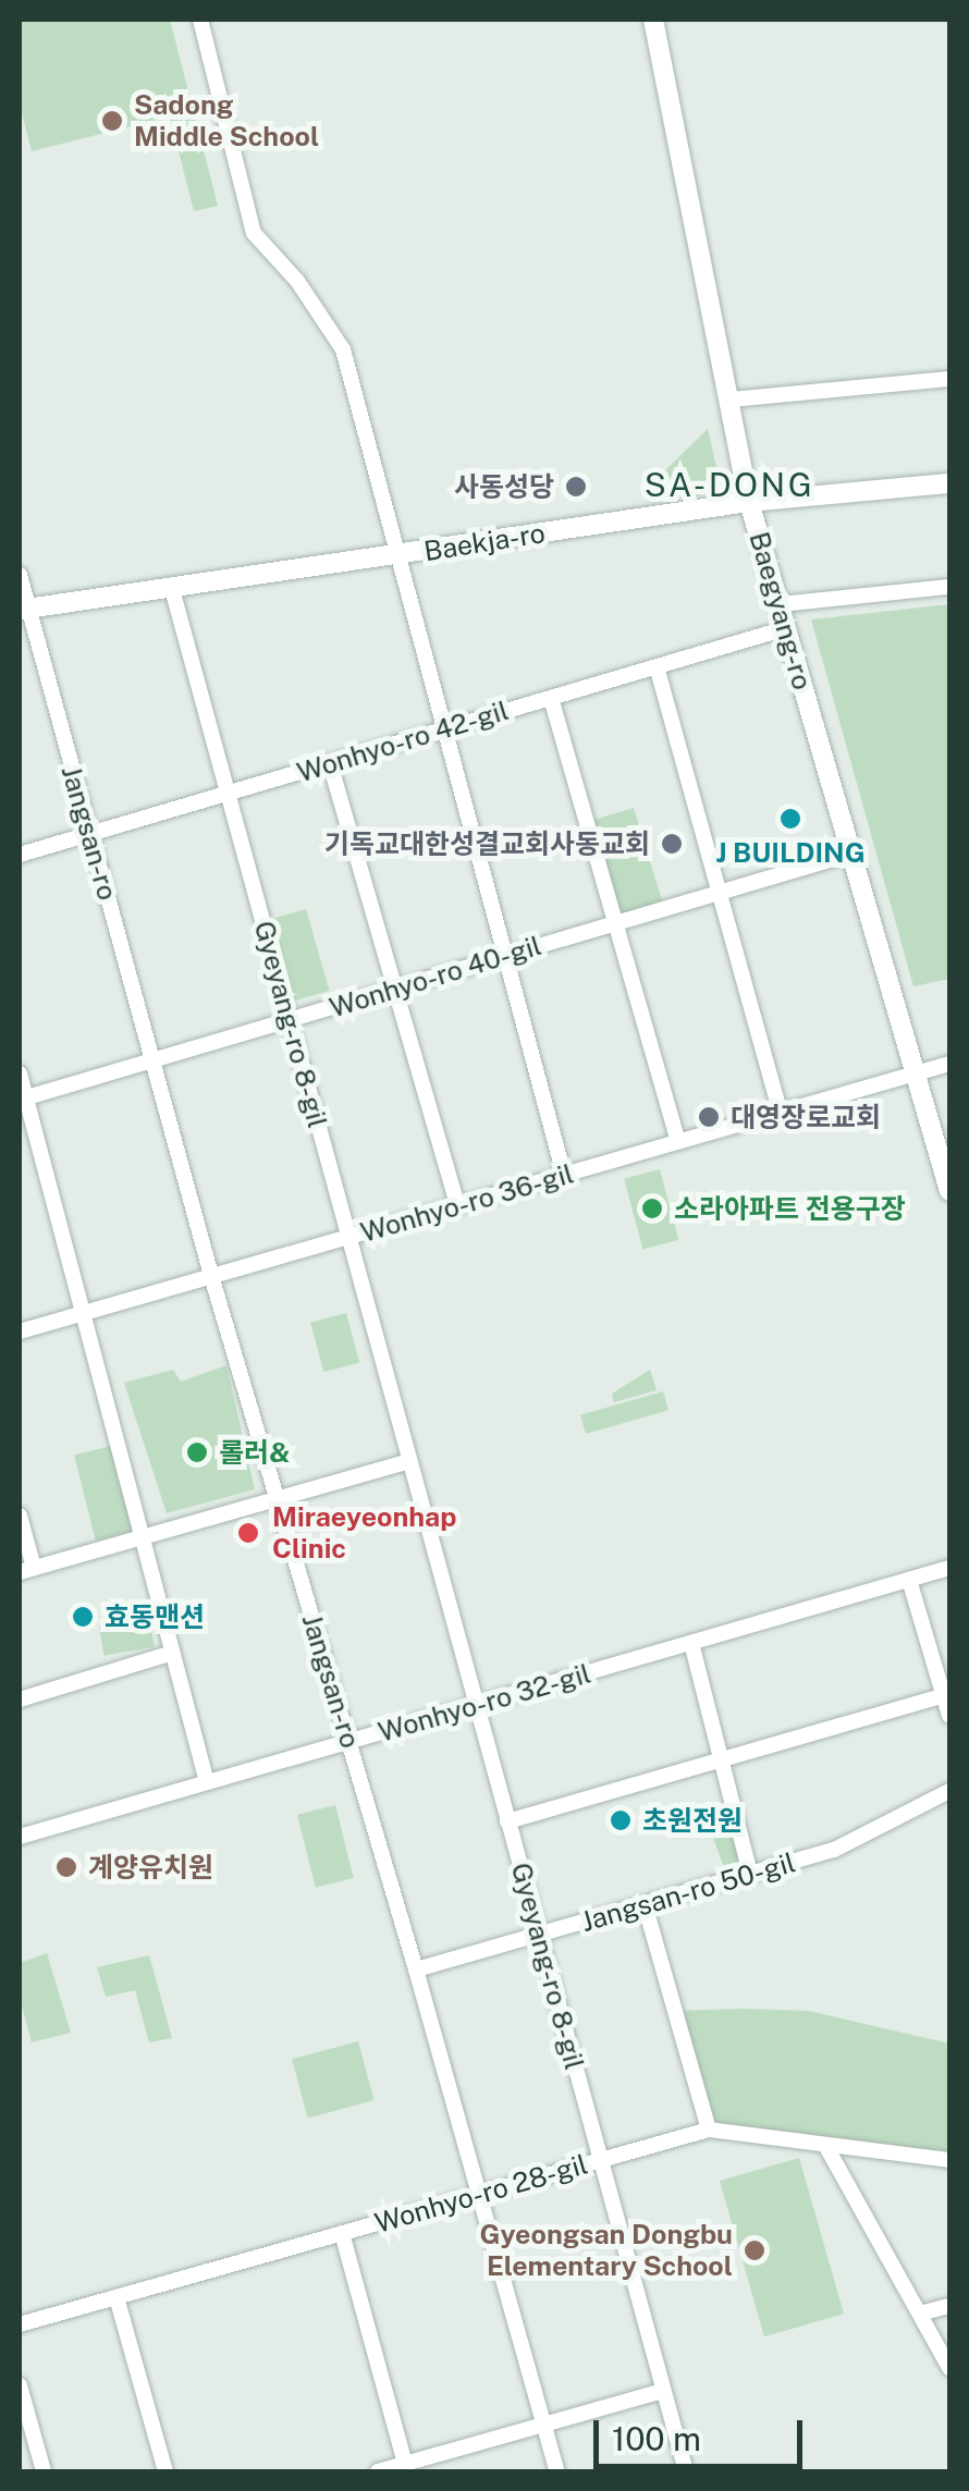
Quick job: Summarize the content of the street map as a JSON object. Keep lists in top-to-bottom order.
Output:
{
  "streets": {
    "street": [
      "Baekja-ro",
      "Baegyang-ro",
      "Wonhyo-ro 42-gil",
      "Jangsan-ro",
      "Wonhyo-ro 40-gil",
      "Gyeyang-ro 8-gil",
      "Wonhyo-ro 36-gil",
      "Wonhyo-ro 32-gil",
      "Jangsan-ro 50-gil",
      "Wonhyo-ro 28-gil"
    ]
  },
  "crossings": [
    ["Baekja-ro", "Baegyang-ro"],
    ["Baekja-ro", "Jangsan-ro"],
    ["Baekja-ro", "Gyeyang-ro 8-gil"],
    ["Baegyang-ro", "Wonhyo-ro 42-gil"],
    ["Baegyang-ro", "Wonhyo-ro 40-gil"],
    ["Baegyang-ro", "Wonhyo-ro 36-gil"],
    ["Wonhyo-ro 42-gil", "Jangsan-ro"],
    ["Wonhyo-ro 42-gil", "Gyeyang-ro 8-gil"],
    ["Jangsan-ro", "Wonhyo-ro 40-gil"],
    ["Jangsan-ro", "Wonhyo-ro 36-gil"],
    ["Jangsan-ro", "Wonhyo-ro 32-gil"],
    ["Jangsan-ro", "Jangsan-ro 50-gil"],
    ["Jangsan-ro", "Wonhyo-ro 28-gil"],
    ["Wonhyo-ro 40-gil", "Gyeyang-ro 8-gil"],
    ["Gyeyang-ro 8-gil", "Wonhyo-ro 36-gil"],
    ["Gyeyang-ro 8-gil", "Wonhyo-ro 32-gil"],
    ["Gyeyang-ro 8-gil", "Jangsan-ro 50-gil"],
    ["Gyeyang-ro 8-gil", "Wonhyo-ro 28-gil"]
  ],
  "districts": ["SA-DONG"],
  "places": [
    "Sadong Middle School",
    "사동성당",
    "J BUILDING",
    "기독교대한성결교회사동교회",
    "대영장로교회",
    "소라아파트 전용구장",
    "롤러&",
    "Miraeyeonhap Clinic",
    "효동맨션",
    "초원전원",
    "계양유치원",
    "Gyeongsan Dongbu Elementary School"
  ],
  "scale_bar": "100 m"
}
